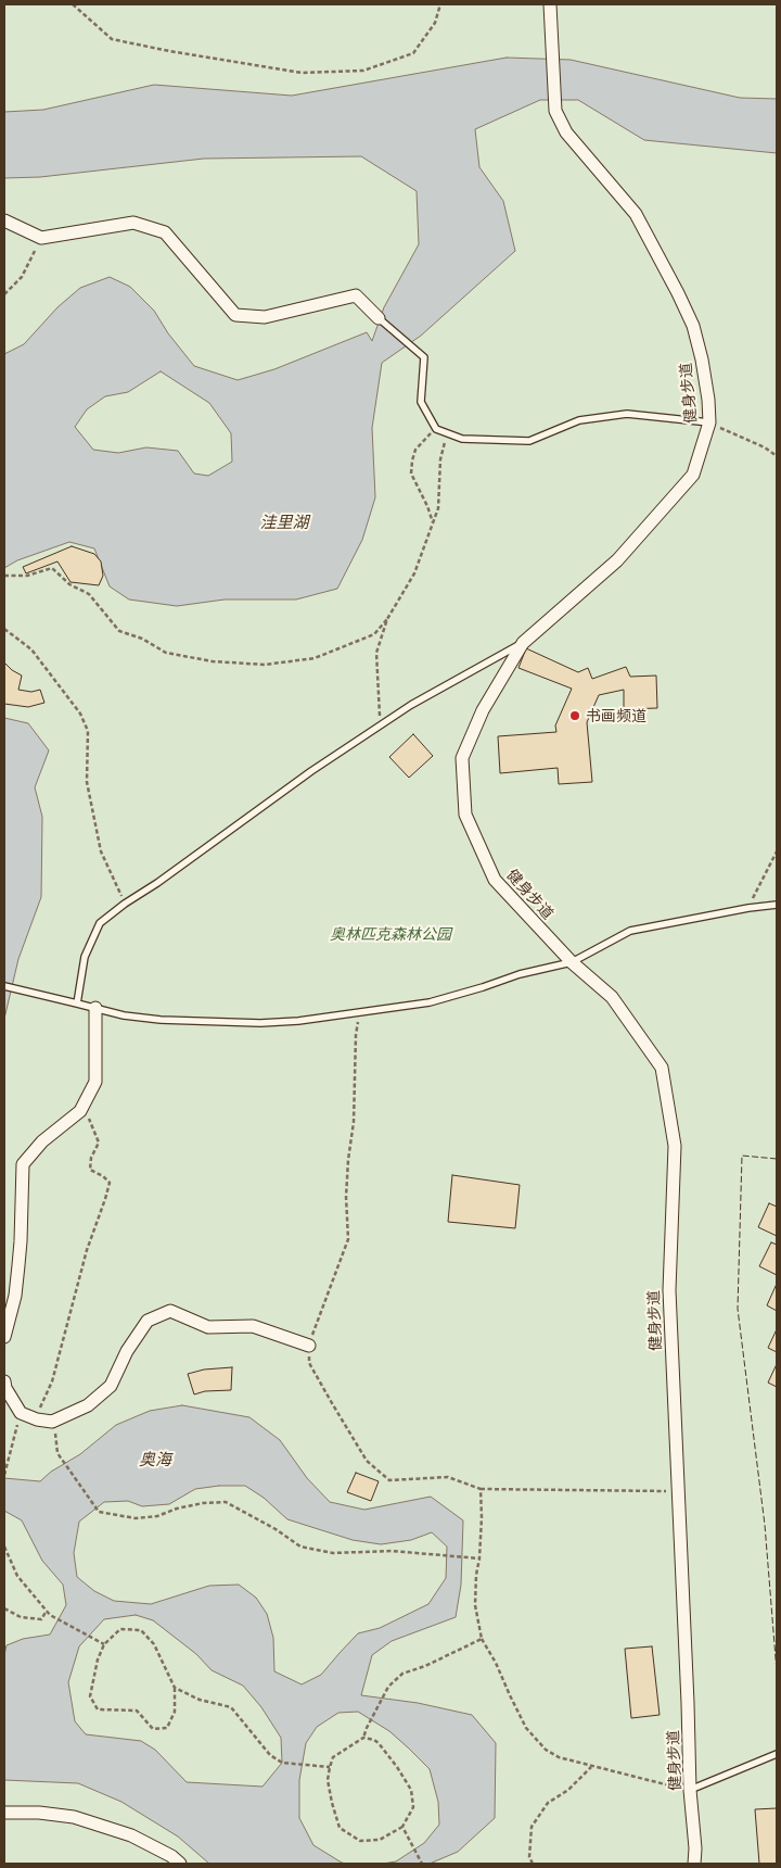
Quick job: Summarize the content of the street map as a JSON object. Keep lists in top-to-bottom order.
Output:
{
  "streets": {
    "street": ["健身步道"]
  },
  "water": ["洼里湖", "奥海"],
  "parks": ["奥林匹克森林公园"],
  "places": ["书画频道"]
}
